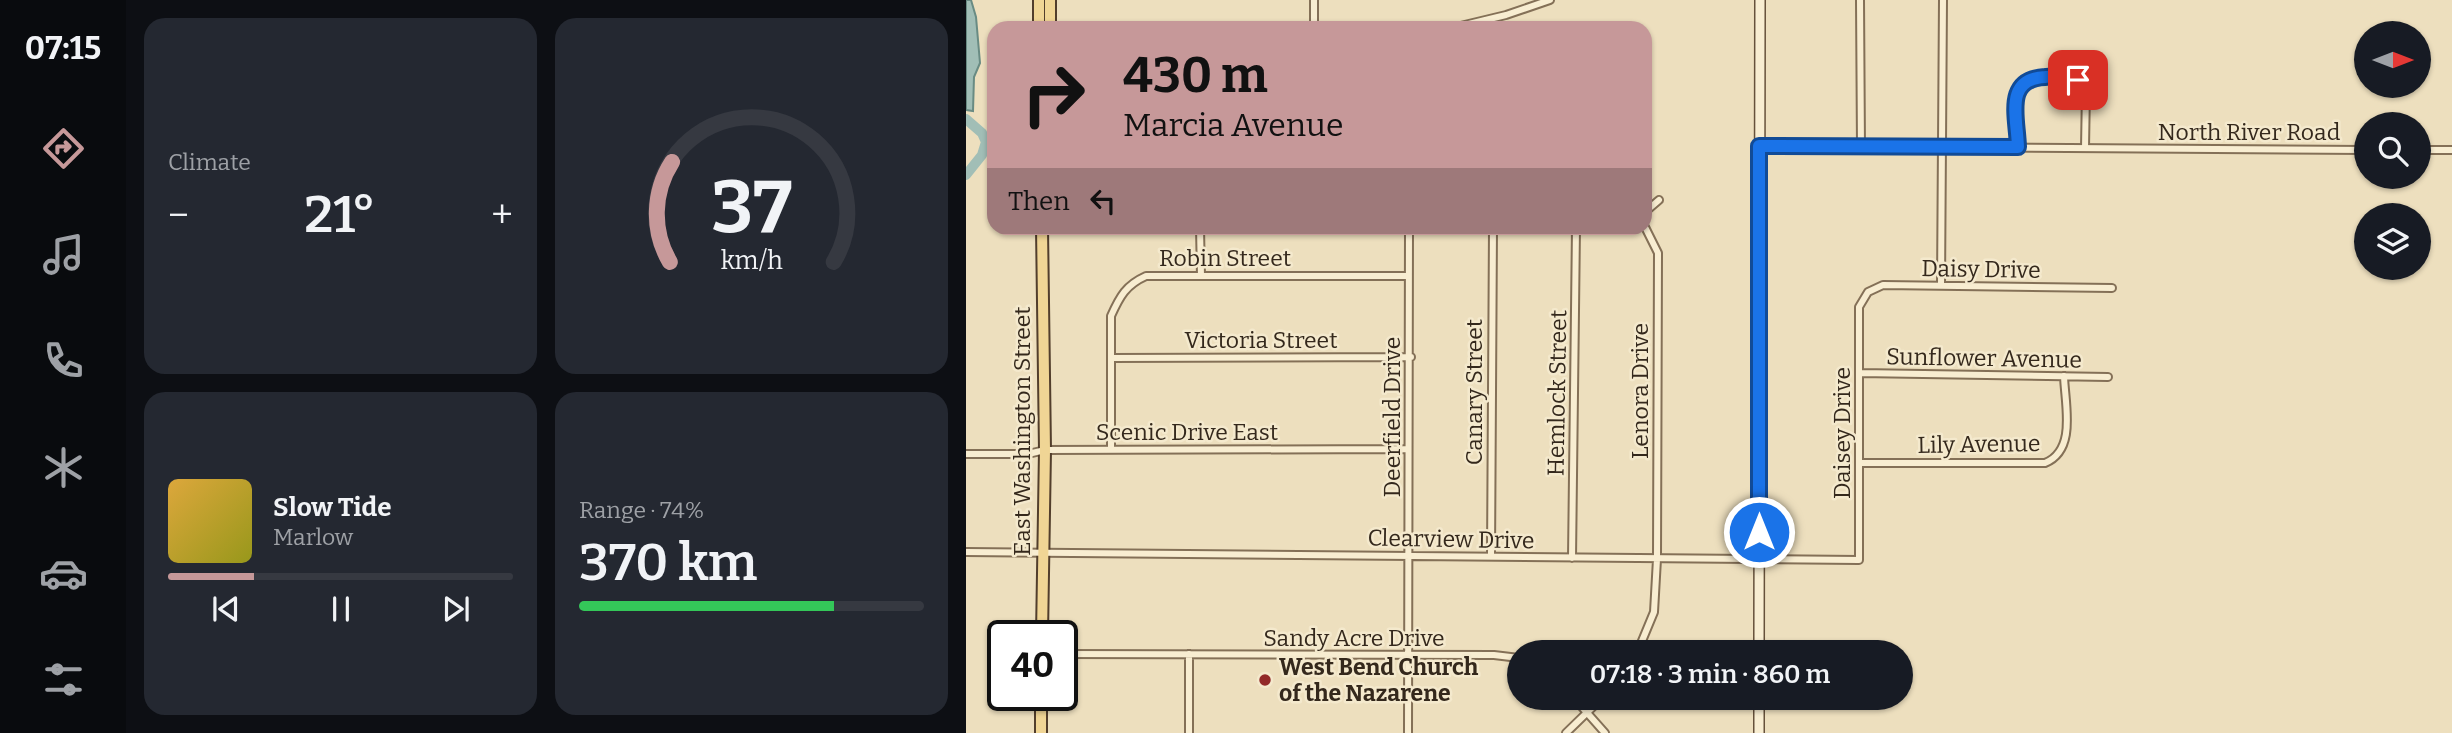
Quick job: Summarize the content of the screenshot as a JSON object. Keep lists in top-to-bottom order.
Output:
{
  "streets": {
    "main road": ["East Washington Street"],
    "street": [
      "North River Road",
      "Robin Street",
      "Daisy Drive",
      "Victoria Street",
      "Sunflower Avenue",
      "Lenora Drive",
      "Canary Street",
      "Hemlock Street",
      "Deerfield Drive",
      "Scenic Drive East",
      "Daisey Drive",
      "Lily Avenue",
      "Clearview Drive",
      "Sandy Acre Drive"
    ]
  },
  "crossings": [
    ["Robin Street", "Victoria Street"],
    ["Robin Street", "Deerfield Drive"],
    ["Robin Street", "Scenic Drive East"],
    ["Daisy Drive", "Daisey Drive"],
    ["Victoria Street", "Deerfield Drive"],
    ["Sunflower Avenue", "Daisey Drive"],
    ["Sunflower Avenue", "Lily Avenue"],
    ["Lenora Drive", "Clearview Drive"],
    ["Canary Street", "Clearview Drive"],
    ["Hemlock Street", "Clearview Drive"],
    ["Deerfield Drive", "Scenic Drive East"],
    ["Deerfield Drive", "Clearview Drive"],
    ["Deerfield Drive", "Sandy Acre Drive"],
    ["East Washington Street", "Scenic Drive East"],
    ["East Washington Street", "Clearview Drive"],
    ["Daisey Drive", "Lily Avenue"],
    ["Daisey Drive", "Clearview Drive"]
  ],
  "places": ["West Bend Church of the Nazarene"],
  "north": "right",
  "page": {
    "tabs": "07:15",
    "tile": [
      "Climate",
      ["Range · 74%", "370 km"]
    ],
    "turn": ["430 m", "Marcia Avenue"],
    "then": "Then",
    "heat": ["−", "21°", "+"],
    "song": ["Slow Tide", "Marlow"],
    "limit": "40",
    "trip": "07:18 · 3 min · 860 m",
    "gauge": ["37", "km/h"]
  }
}
